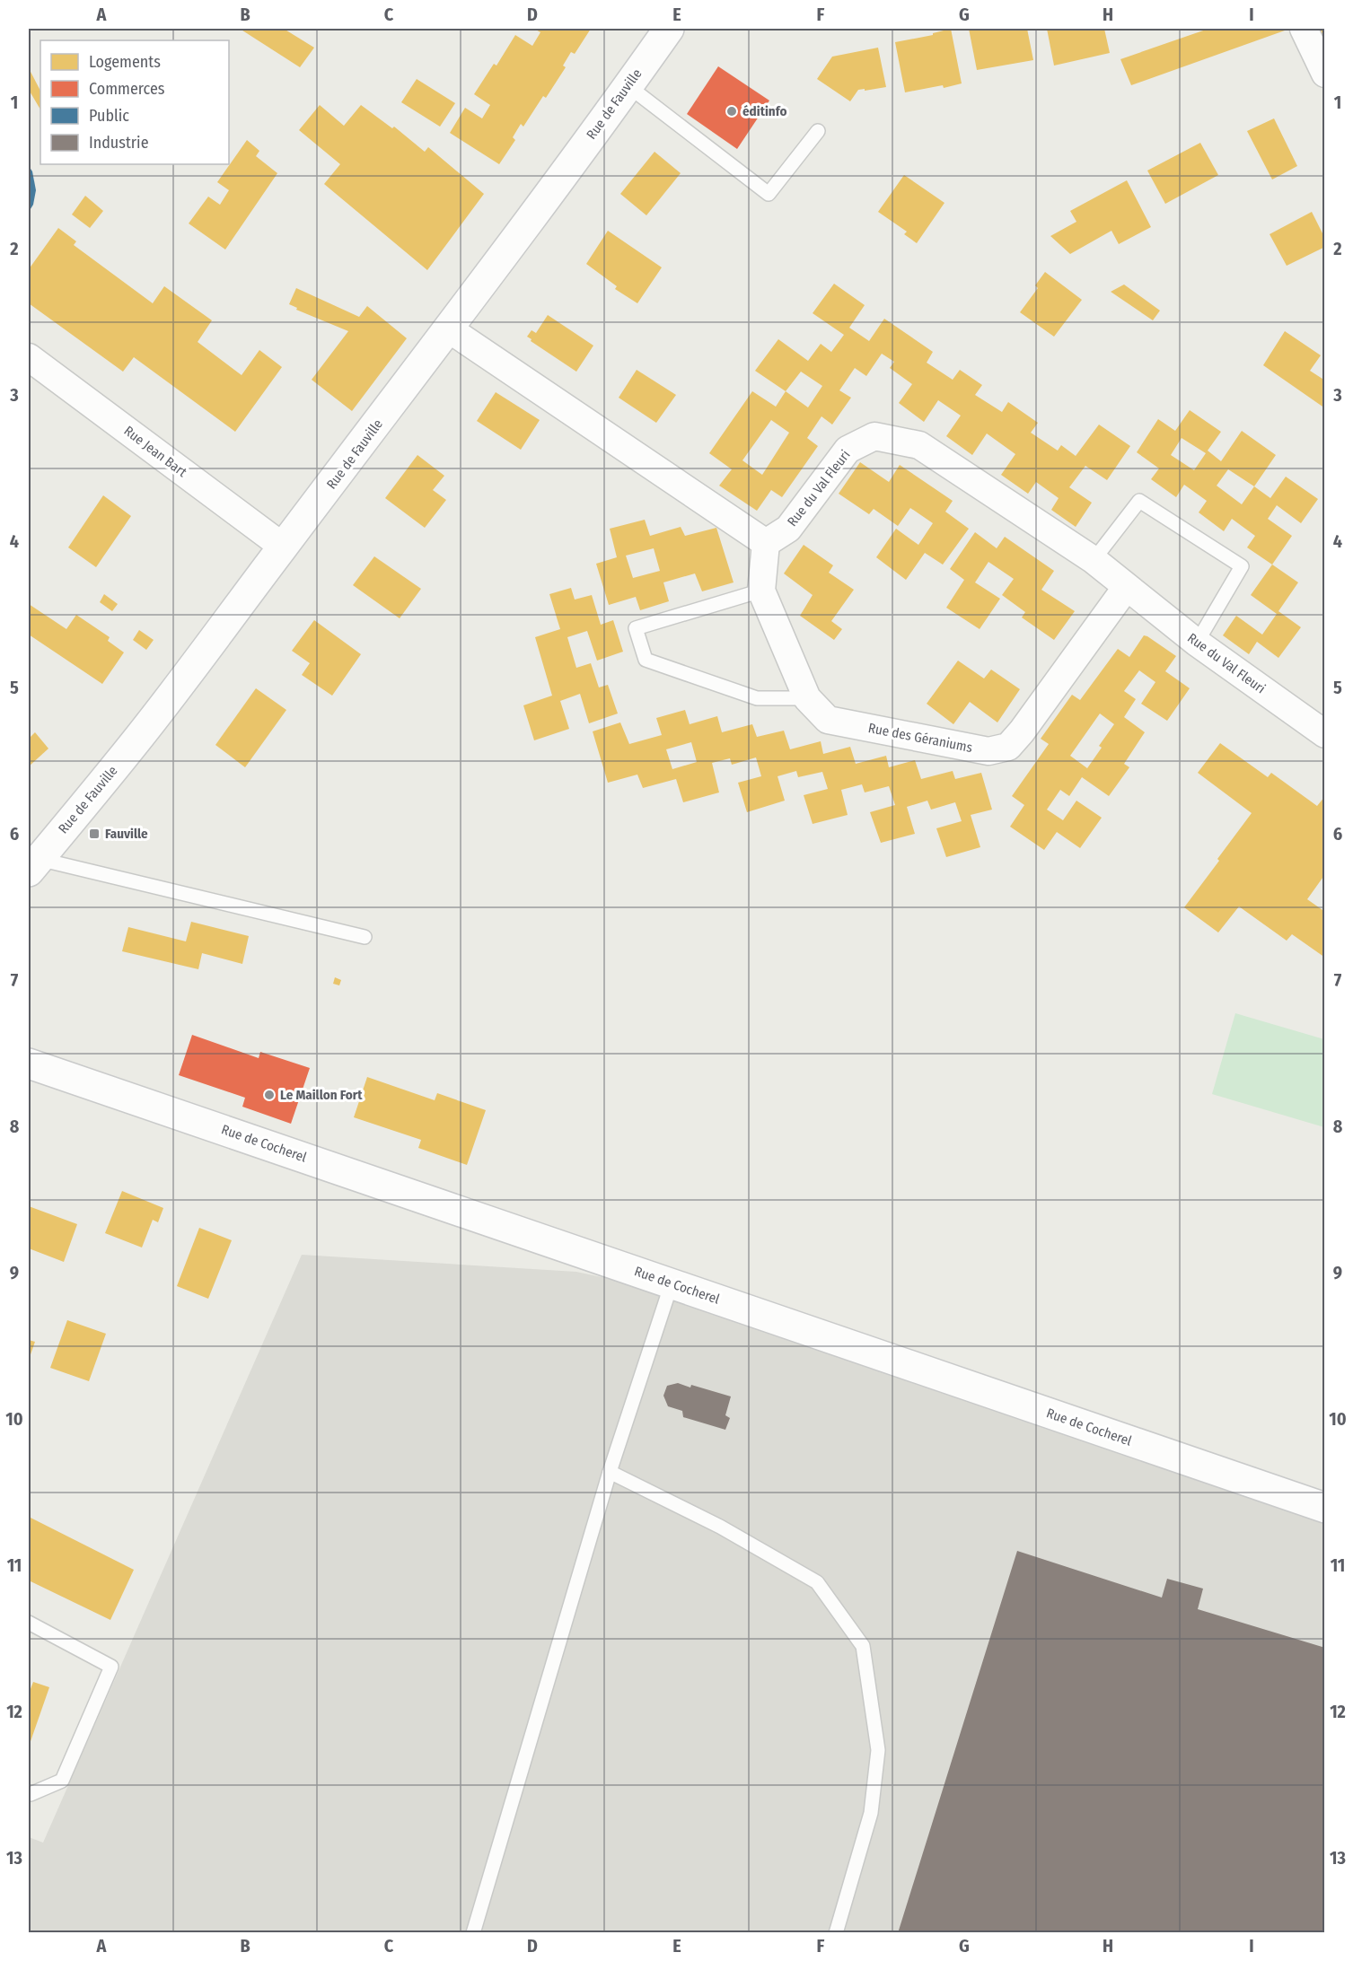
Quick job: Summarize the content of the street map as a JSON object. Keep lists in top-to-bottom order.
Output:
{
  "streets": {
    "street": [
      "Rue de Fauville",
      "Rue Jean Bart",
      "Rue du Val Fleuri",
      "Rue des Géraniums",
      "Rue de Cocherel"
    ]
  },
  "crossings": [
    ["Rue de Fauville", "Rue Jean Bart"],
    ["Rue du Val Fleuri", "Rue des Géraniums"]
  ],
  "places": {
    "other": ["éditinfo", "Le Maillon Fort"],
    "transit": ["Fauville"]
  },
  "legend": [
    "Logements",
    "Commerces",
    "Public",
    "Industrie"
  ],
  "grid": {
    "columns": [
      "A",
      "B",
      "C",
      "D",
      "E",
      "F",
      "G",
      "H",
      "I"
    ],
    "rows": [
      "1",
      "2",
      "3",
      "4",
      "5",
      "6",
      "7",
      "8",
      "9",
      "10",
      "11",
      "12",
      "13"
    ]
  }
}
